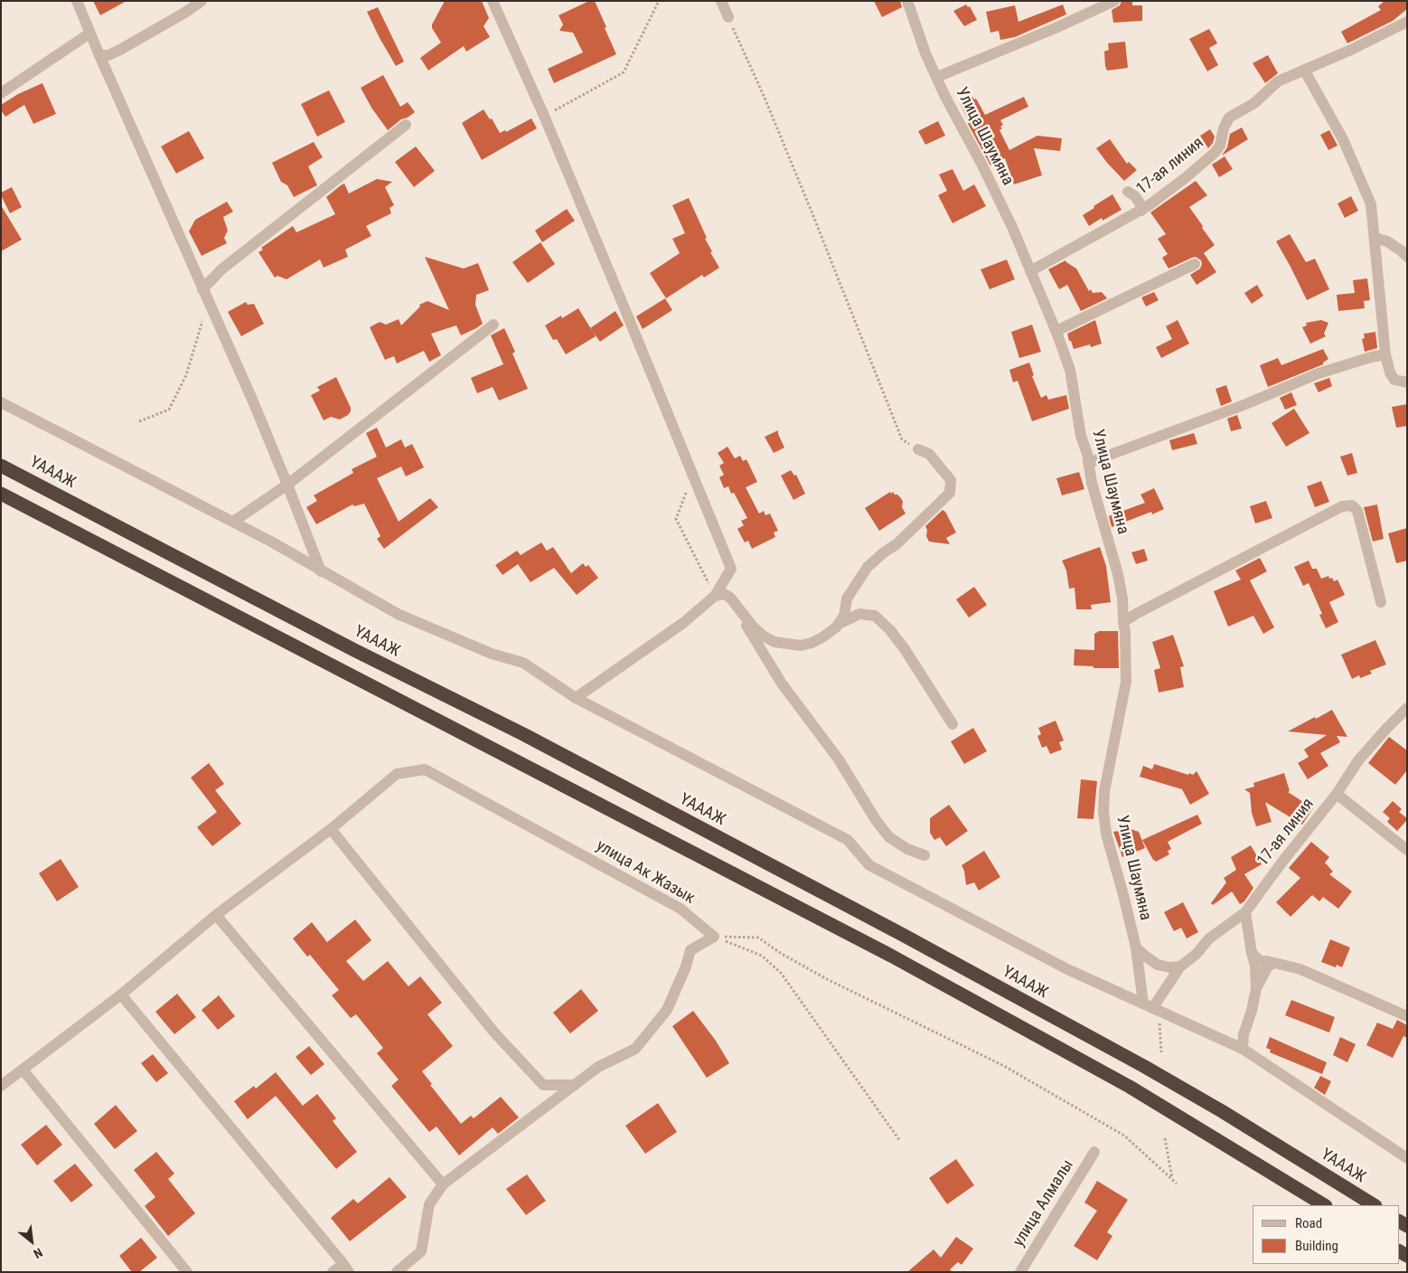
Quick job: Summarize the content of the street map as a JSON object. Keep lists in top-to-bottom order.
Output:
{
  "streets": {
    "highway": ["ҮАААЖ"],
    "street": [
      "Улица Шаумяна",
      "17-ая линия",
      "улица Ак Жазык",
      "улица Алмалы"
    ]
  },
  "crossings": [
    ["Улица Шаумяна", "17-ая линия"]
  ],
  "legend": ["Road", "Building"],
  "north": "bottom right"
}
